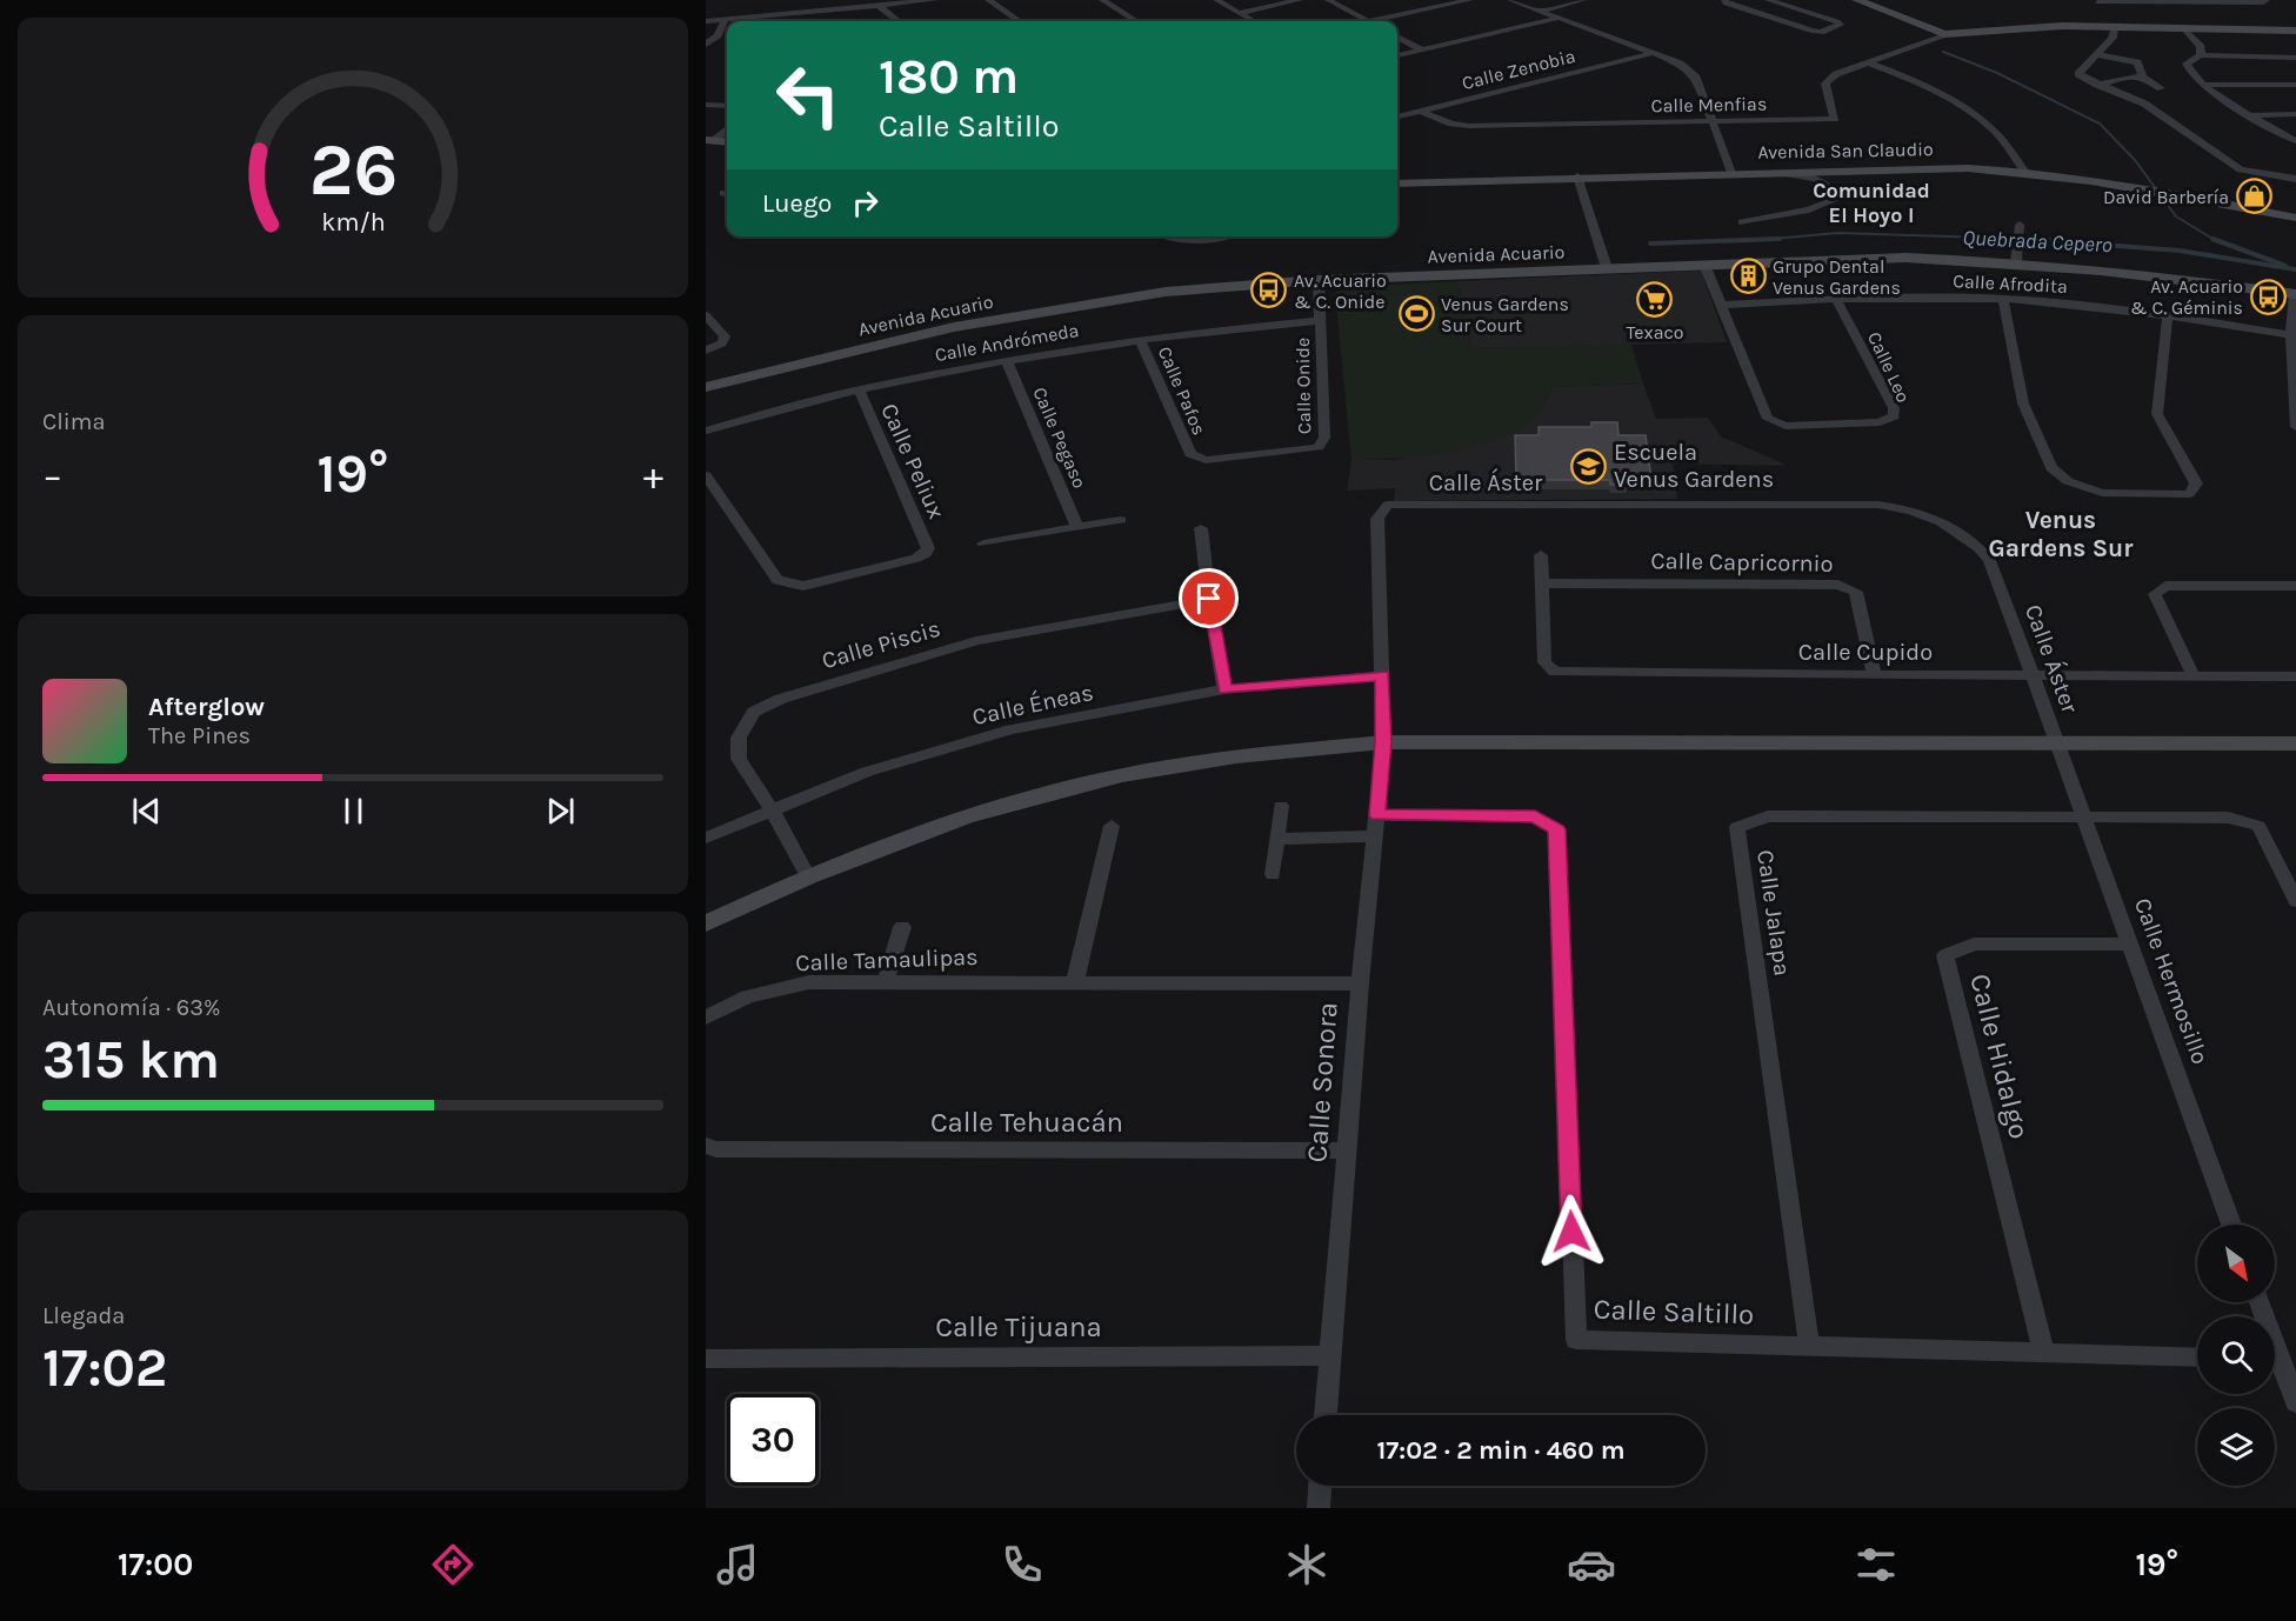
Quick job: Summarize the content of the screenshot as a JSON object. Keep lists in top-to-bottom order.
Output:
{
  "streets": {
    "street": [
      "Calle Zenobia",
      "Calle Menfias",
      "Avenida San Claudio",
      "Avenida Acuario",
      "Calle Afrodita",
      "Calle Andrómeda",
      "Calle Leo",
      "Calle Onide",
      "Calle Pafos",
      "Calle Pegaso",
      "Calle Peliux",
      "Calle Áster",
      "Calle Capricornio",
      "Calle Piscis",
      "Calle Cupido",
      "Calle Éneas",
      "Calle Jalapa",
      "Calle Tamaulipas",
      "Calle Hermosillo",
      "Calle Hidalgo",
      "Calle Sonora",
      "Calle Tehuacán",
      "Calle Saltillo",
      "Calle Tijuana"
    ]
  },
  "crossings": [
    ["Calle Zenobia", "Calle Menfias"],
    ["Avenida Acuario", "Calle Onide"],
    ["Calle Afrodita", "Calle Leo"],
    ["Calle Andrómeda", "Calle Onide"],
    ["Calle Andrómeda", "Calle Pafos"],
    ["Calle Andrómeda", "Calle Pegaso"],
    ["Calle Andrómeda", "Calle Peliux"],
    ["Calle Onide", "Calle Pafos"],
    ["Calle Áster", "Calle Cupido"],
    ["Calle Áster", "Calle Hermosillo"],
    ["Calle Áster", "Calle Sonora"],
    ["Calle Capricornio", "Calle Cupido"],
    ["Calle Piscis", "Calle Éneas"],
    ["Calle Éneas", "Calle Sonora"],
    ["Calle Jalapa", "Calle Hermosillo"],
    ["Calle Jalapa", "Calle Saltillo"],
    ["Calle Tamaulipas", "Calle Sonora"],
    ["Calle Hermosillo", "Calle Hidalgo"],
    ["Calle Hidalgo", "Calle Saltillo"],
    ["Calle Sonora", "Calle Tehuacán"],
    ["Calle Sonora", "Calle Saltillo"],
    ["Calle Sonora", "Calle Tijuana"]
  ],
  "districts": ["Comunidad El Hoyo I", "Venus Gardens Sur"],
  "water": ["Quebrada Cepero"],
  "places": {
    "shop": ["David Barbería"],
    "building": ["Grupo Dental Venus Gardens"],
    "bus stop": ["Av. Acuario & C. Onide", "Av. Acuario & C. Géminis"],
    "supermarket": ["Texaco"],
    "sports": ["Venus Gardens Sur Court"],
    "school or university": ["Escuela Venus Gardens"]
  },
  "north": "bottom right",
  "page": {
    "turn": ["180 m", "Calle Saltillo"],
    "then": "Luego",
    "tile": [
      "Clima",
      ["Autonomía · 63%", "315 km"],
      ["Llegada", "17:02"]
    ],
    "heat": ["−", "19°", "+"],
    "song": ["Afterglow", "The Pines"],
    "limit": "30",
    "trip": "17:02 · 2 min · 460 m",
    "tabs": ["17:00", "19°"],
    "gauge": ["26", "km/h"]
  }
}
